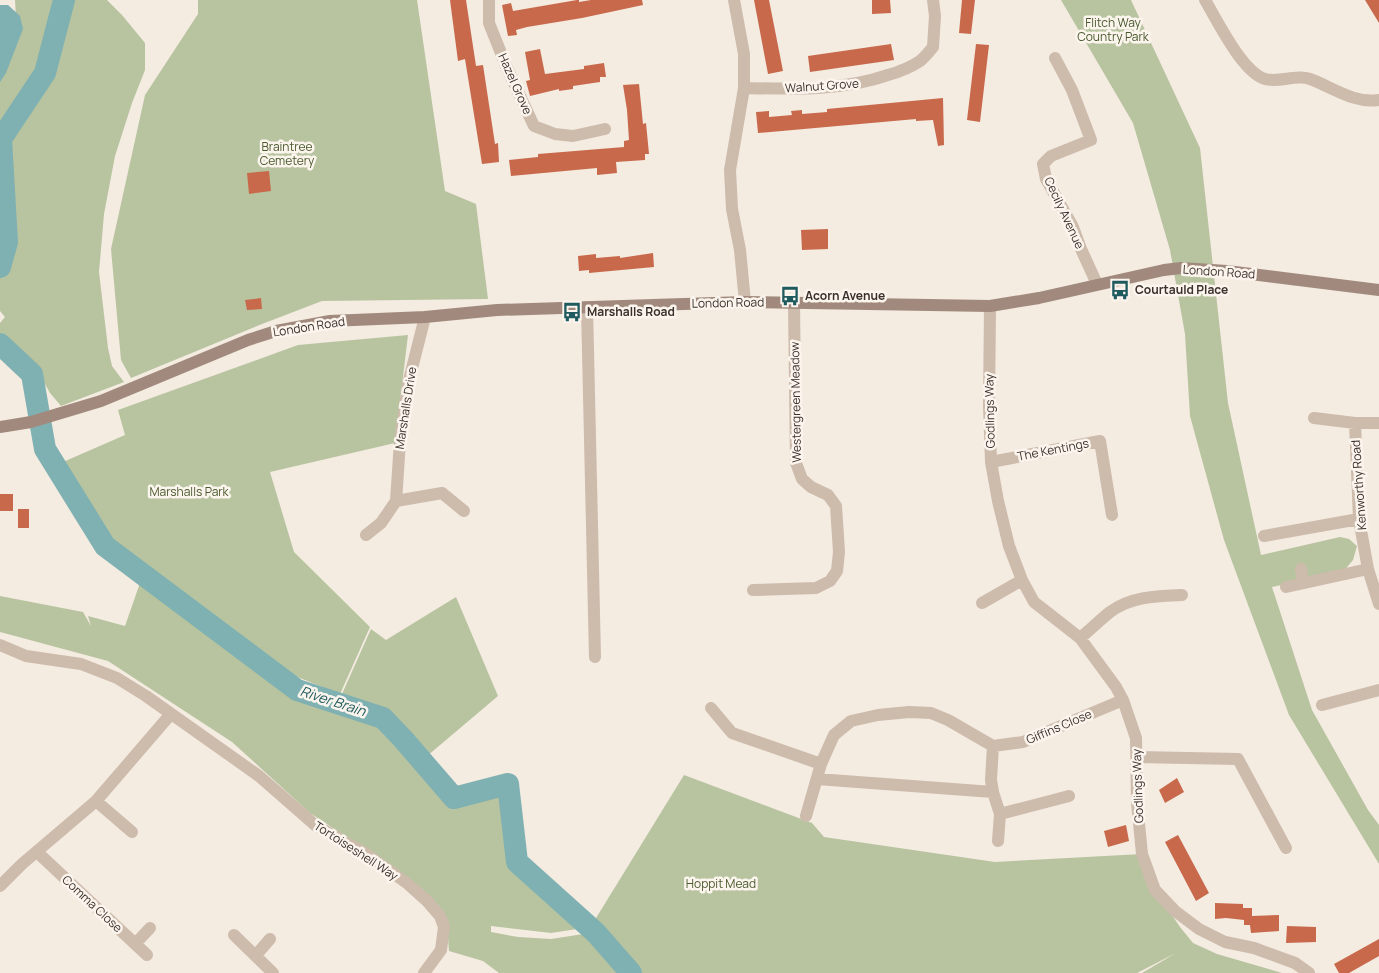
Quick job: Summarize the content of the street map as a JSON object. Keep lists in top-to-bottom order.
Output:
{
  "streets": {
    "street": [
      "Hazel Grove",
      "Walnut Grove",
      "Cecily Avenue",
      "London Road",
      "Westergreen Meadow",
      "Marshalls Drive",
      "Godlings Way",
      "The Kentings",
      "Kenworthy Road",
      "Giffins Close",
      "Tortoiseshell Way",
      "Comma Close"
    ]
  },
  "crossings": [
    ["Cecily Avenue", "London Road"],
    ["London Road", "Westergreen Meadow"],
    ["London Road", "Marshalls Drive"],
    ["London Road", "Godlings Way"],
    ["Godlings Way", "The Kentings"],
    ["Godlings Way", "Giffins Close"]
  ],
  "water": ["River Brain"],
  "parks": [
    "Flitch Way Country Park",
    "Braintree Cemetery",
    "Marshalls Park",
    "Hoppit Mead"
  ],
  "places": {
    "bus stop": ["Courtauld Place", "Acorn Avenue", "Marshalls Road"]
  }
}
